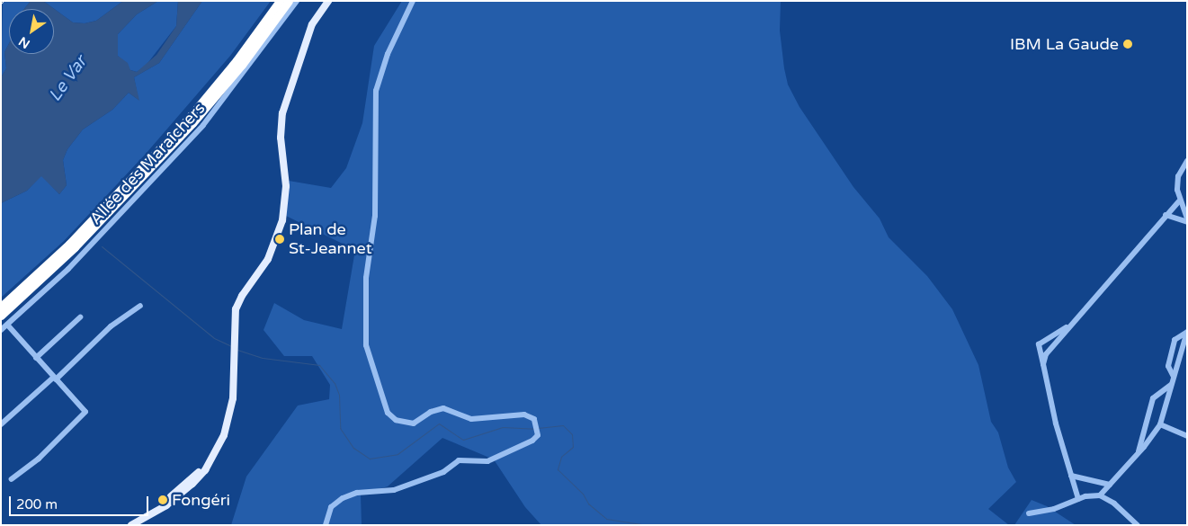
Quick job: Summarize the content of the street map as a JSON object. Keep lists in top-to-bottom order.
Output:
{
  "streets": {
    "street": ["Allée des Maraîchers"]
  },
  "water": ["Le Var"],
  "places": ["IBM La Gaude", "Plan de St-Jeannet", "Fongéri"],
  "scale_bar": "200 m",
  "north": "bottom left"
}
